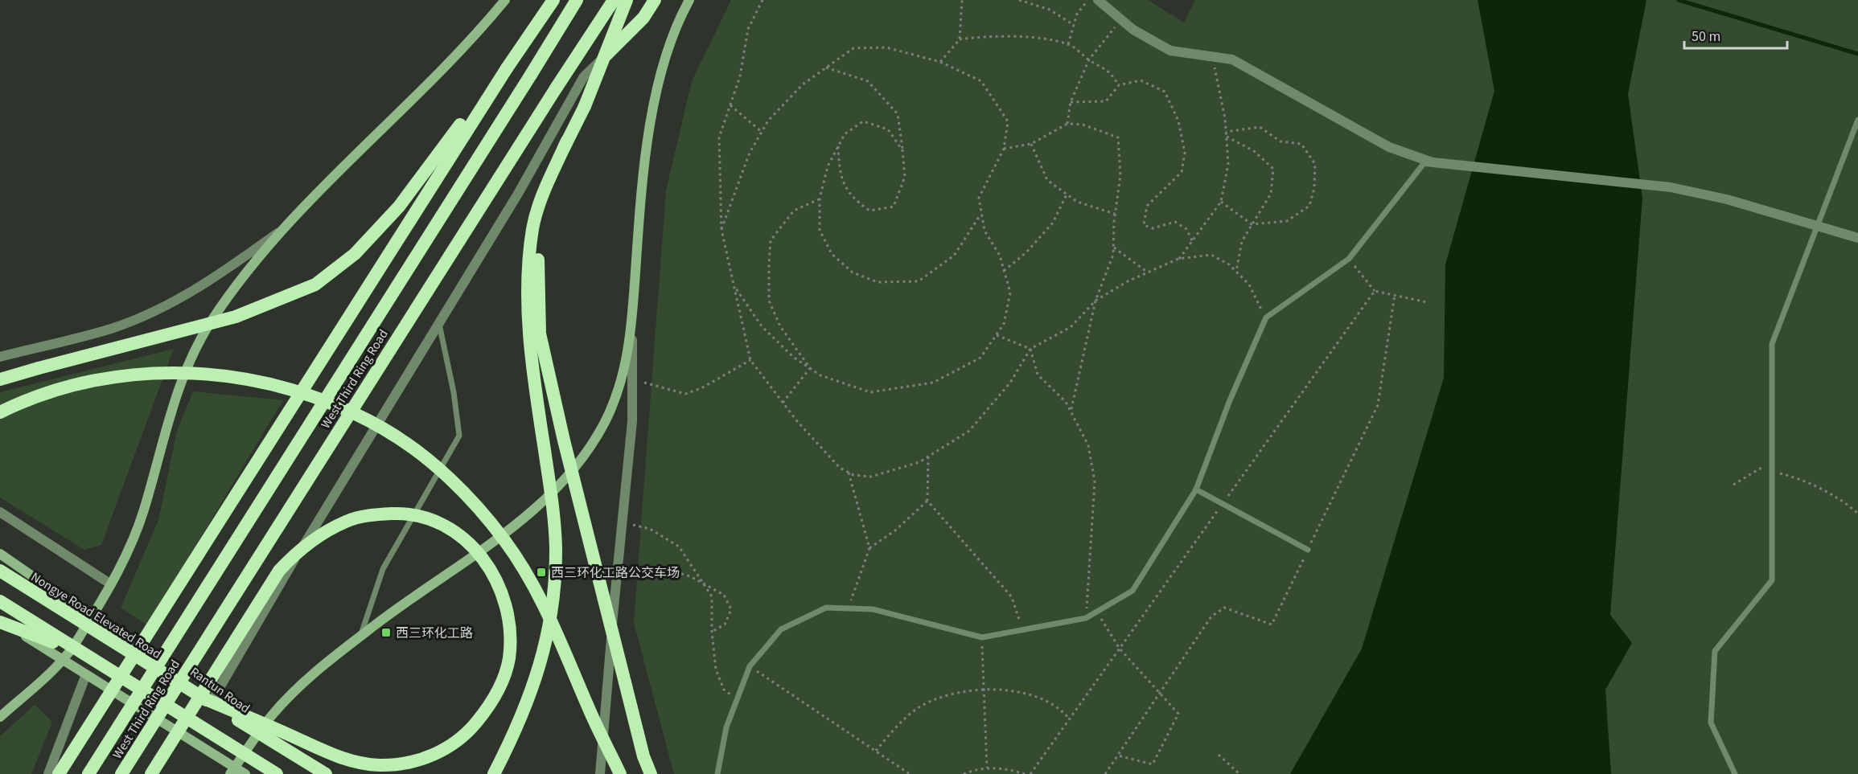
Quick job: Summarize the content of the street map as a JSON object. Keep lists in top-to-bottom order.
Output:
{
  "streets": {
    "highway": ["West Third Ring Road", "Nongye Road Elevated Road"],
    "main road": ["Rantun Road"]
  },
  "crossings": [
    ["Nongye Road Elevated Road", "Rantun Road"]
  ],
  "places": {
    "transit": ["西三环化工路公交车场", "西三环化工路"]
  },
  "scale_bar": "50 m"
}
